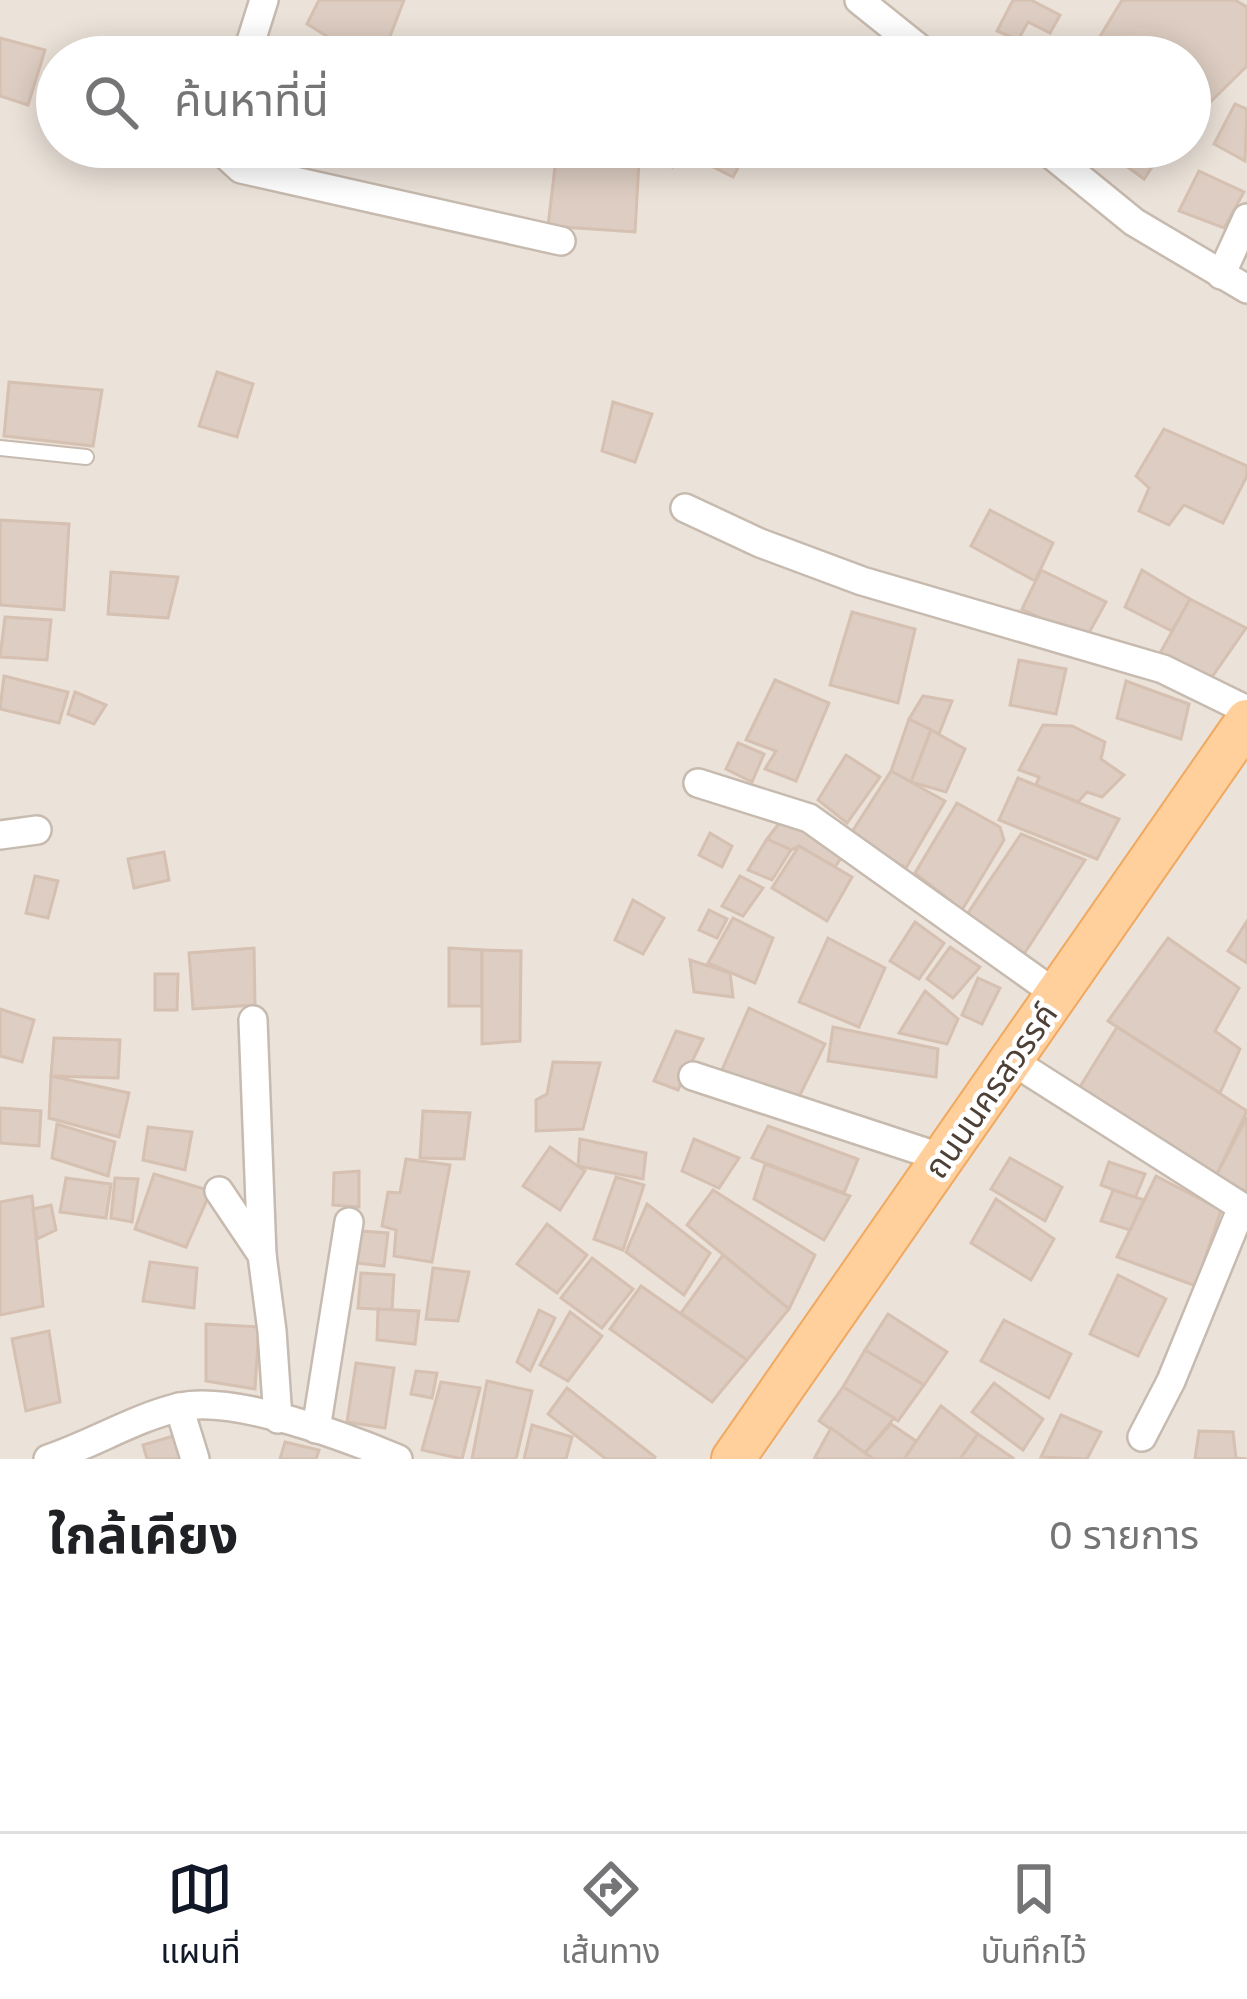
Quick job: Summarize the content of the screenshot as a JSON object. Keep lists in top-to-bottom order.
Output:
{
  "streets": {
    "main road": ["ถนนนครสวรรค์"]
  },
  "page": {
    "search": "ค้นหาที่นี่",
    "heading": ["ใกล้เคียง", "0 รายการ"],
    "nav": ["แผนที่", "เส้นทาง", "บันทึกไว้"]
  }
}
